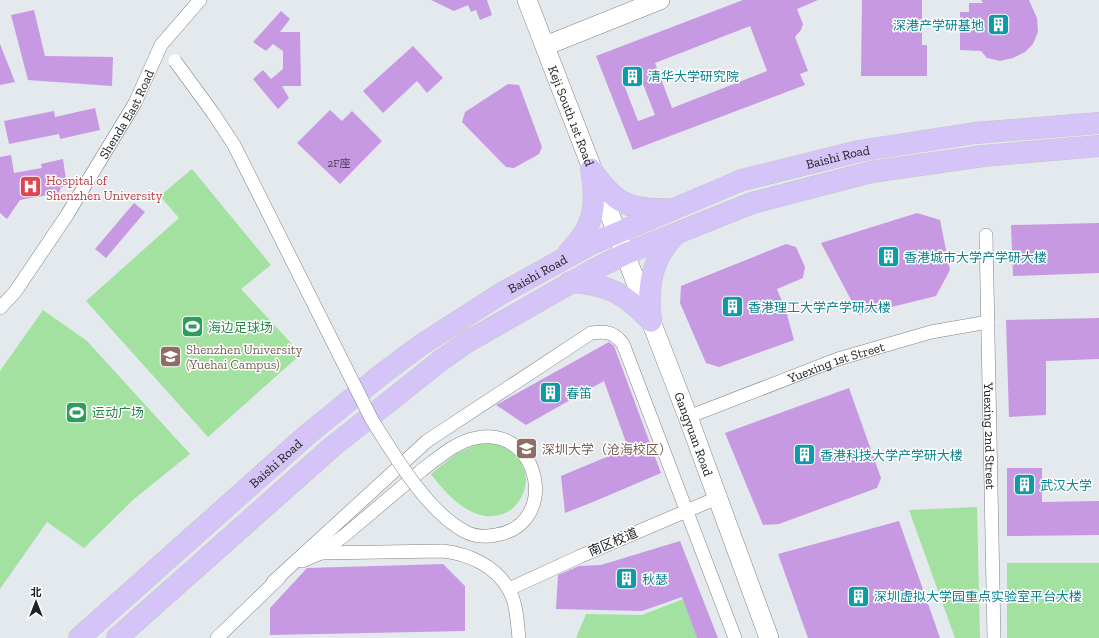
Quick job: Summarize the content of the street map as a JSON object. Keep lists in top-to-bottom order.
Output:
{
  "streets": {
    "main road": ["Baishi Road"],
    "street": [
      "Shenda East Road",
      "Keji South 1st Road",
      "Yuexing 1st Street",
      "Gangyuan Road",
      "Yuexing 2nd Street",
      "南区校道"
    ]
  },
  "crossings": [
    ["Keji South 1st Road", "Baishi Road"],
    ["Keji South 1st Road", "Gangyuan Road"],
    ["Baishi Road", "Gangyuan Road"],
    ["Yuexing 1st Street", "Gangyuan Road"],
    ["Yuexing 1st Street", "Yuexing 2nd Street"],
    ["Gangyuan Road", "南区校道"]
  ],
  "places": {
    "building": [
      "深港产学研基地",
      "清华大学研究院",
      "香港城市大学产学研大楼",
      "香港理工大学产学研大楼",
      "春笛",
      "香港科技大学产学研大楼",
      "武汉大学",
      "秋瑟",
      "深圳虚拟大学园重点实验室平台大楼"
    ],
    "hospital": ["Hospital of Shenzhen University"],
    "sports": ["海边足球场", "运动广场"],
    "school or university": ["Shenzhen University (Yuehai Campus)", "深圳大学（沧海校区）"]
  },
  "house_numbers": ["2F座"],
  "north": "top"
}
